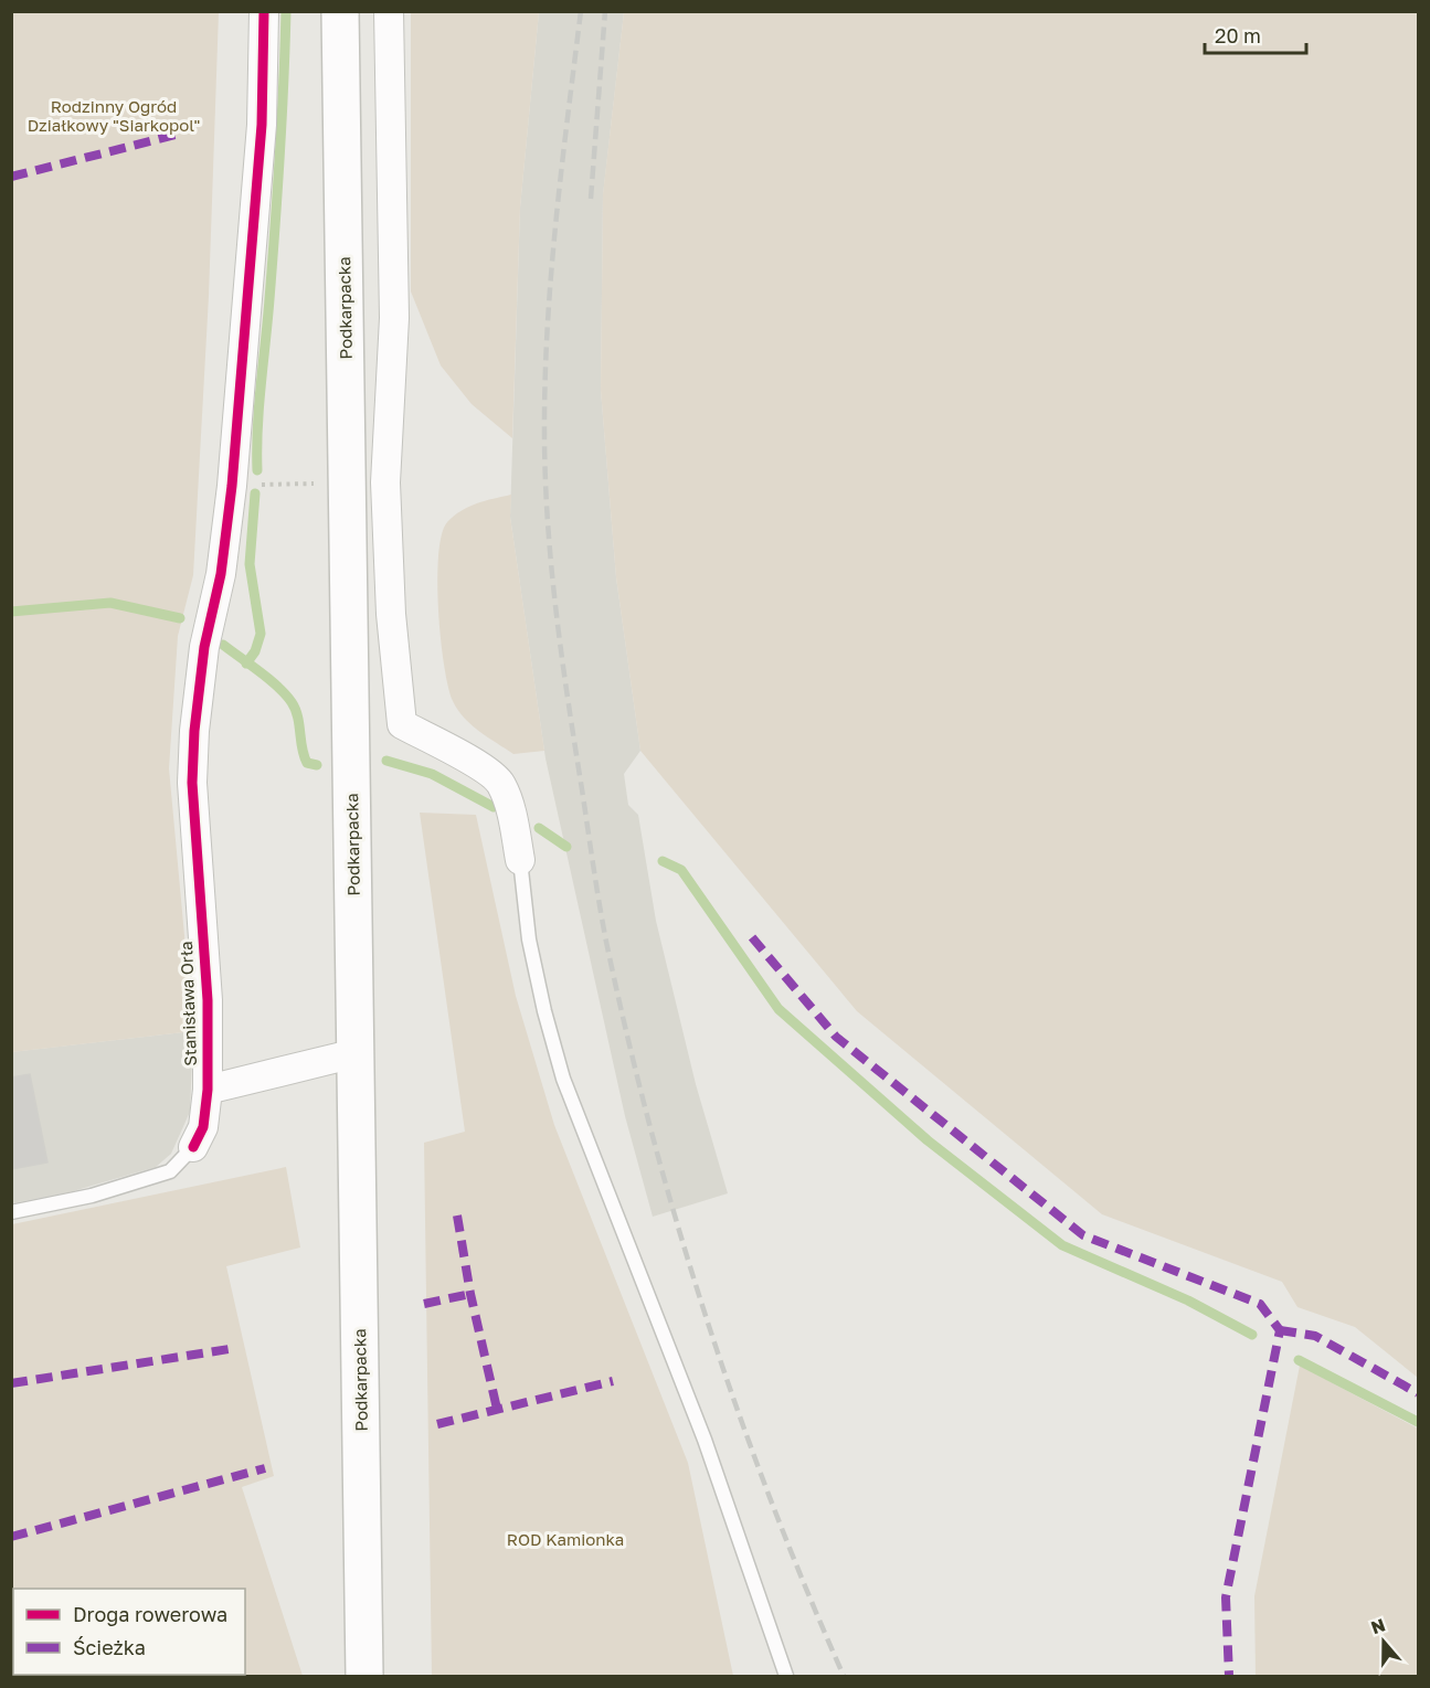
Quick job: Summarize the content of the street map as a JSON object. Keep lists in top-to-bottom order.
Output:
{
  "streets": {
    "main road": ["Podkarpacka"],
    "street": ["Stanisława Orła"]
  },
  "parks": ["Rodzinny Ogród Działkowy \"Siarkopol\"", "ROD Kamionka"],
  "legend": ["Droga rowerowa", "Ścieżka"],
  "scale_bar": "20 m",
  "north": "top"
}
